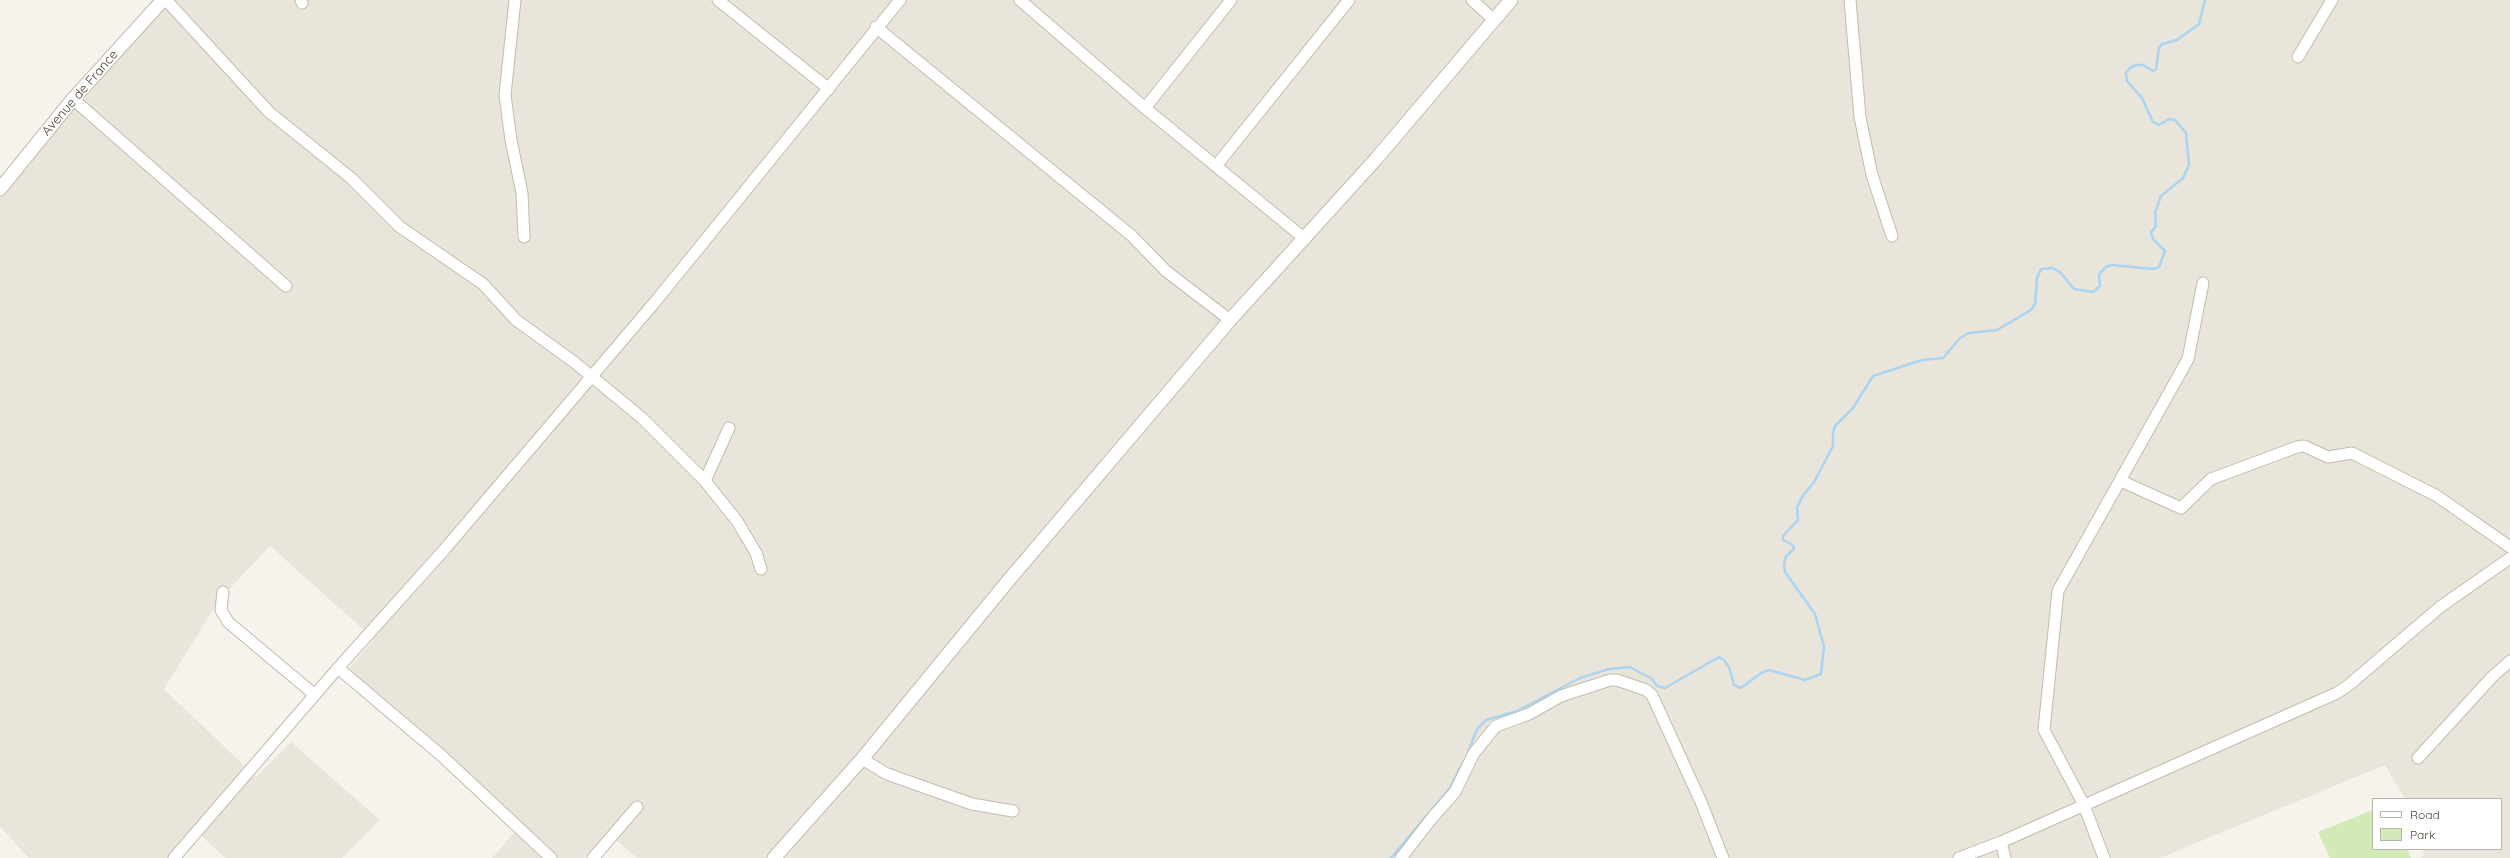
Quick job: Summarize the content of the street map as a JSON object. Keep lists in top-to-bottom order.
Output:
{
  "streets": {
    "street": ["Avenue de France"]
  },
  "legend": ["Road", "Park"]
}
